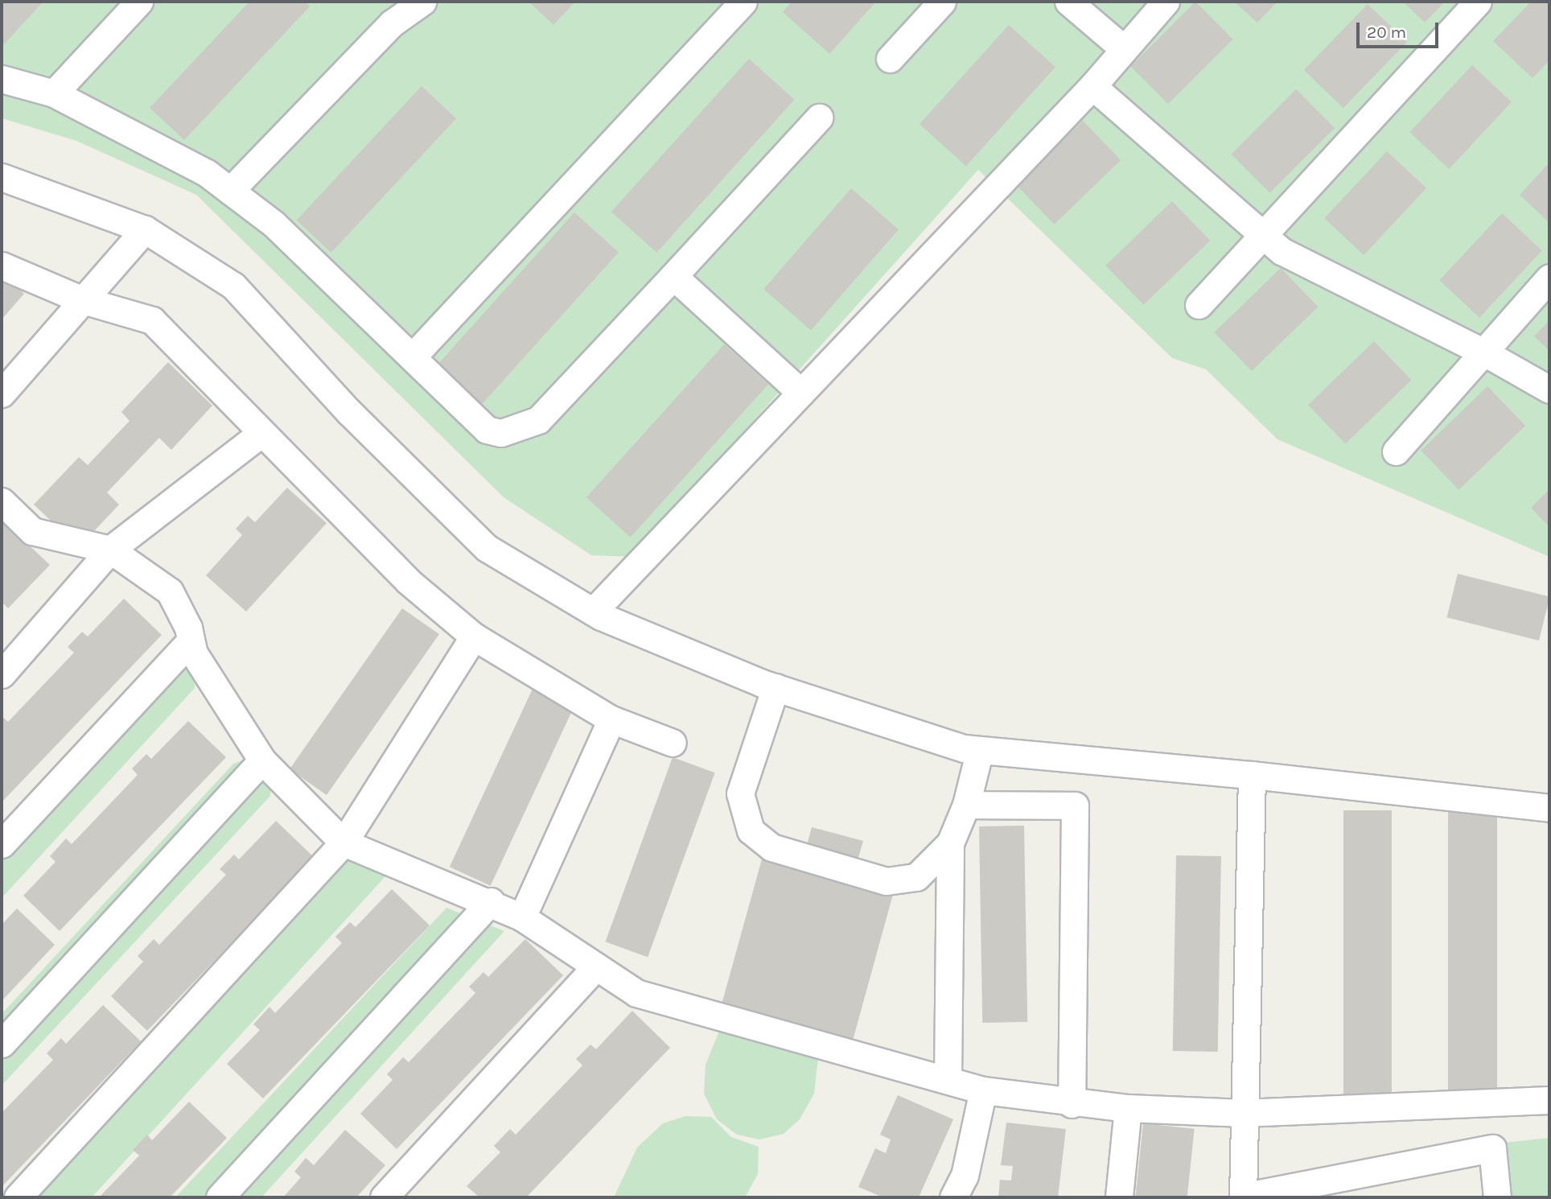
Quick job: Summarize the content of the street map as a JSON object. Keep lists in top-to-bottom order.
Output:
{
  "scale_bar": "20 m"
}
